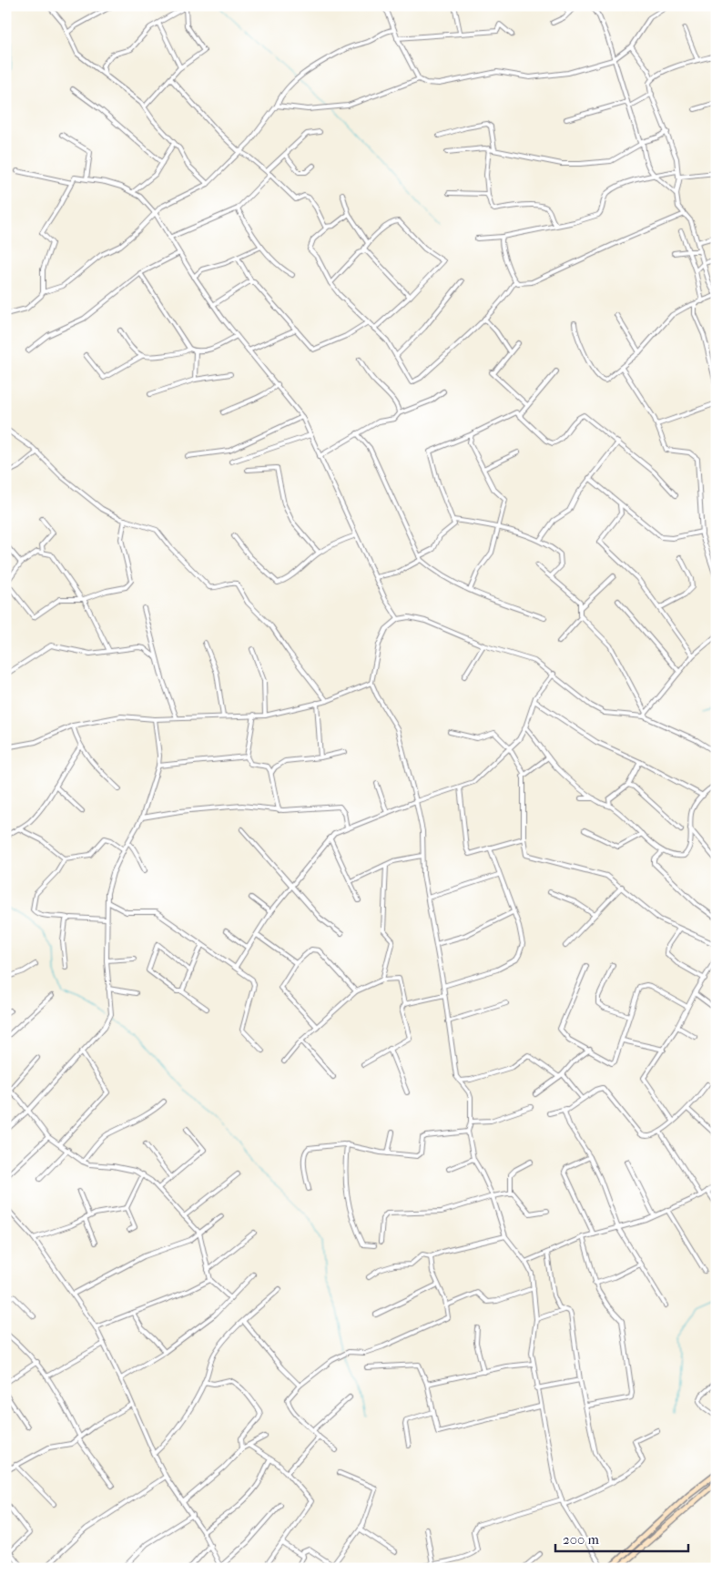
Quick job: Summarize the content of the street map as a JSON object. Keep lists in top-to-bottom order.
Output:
{
  "scale_bar": "200 m"
}
